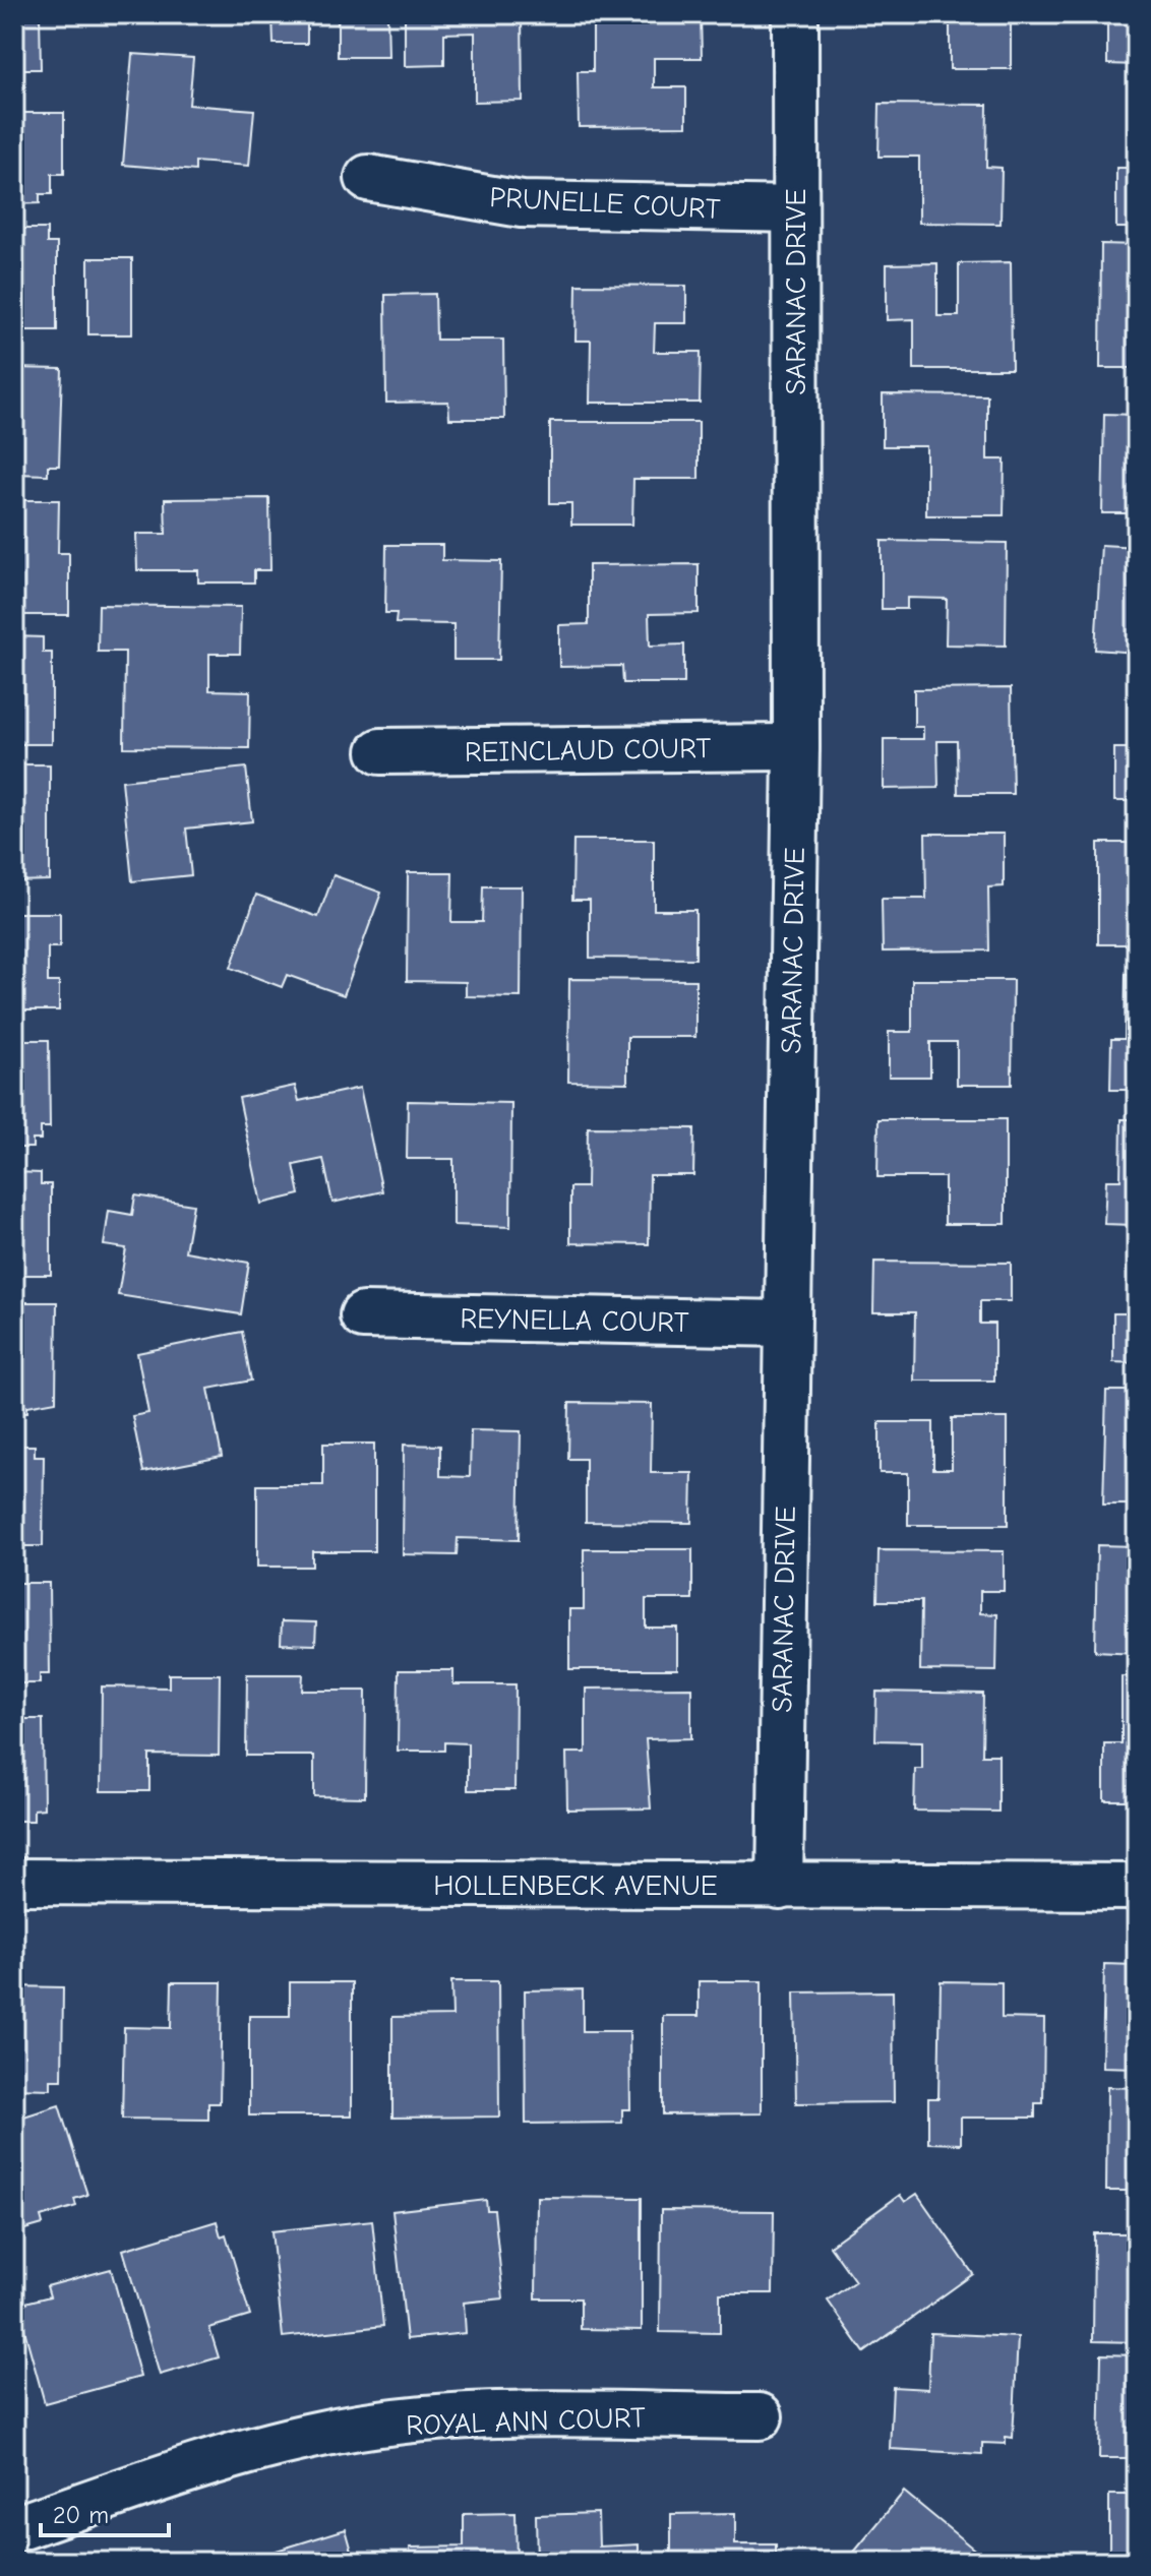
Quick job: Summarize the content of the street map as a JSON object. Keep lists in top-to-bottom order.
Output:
{
  "streets": {
    "street": [
      "PRUNELLE COURT",
      "SARANAC DRIVE",
      "REINCLAUD COURT",
      "REYNELLA COURT",
      "HOLLENBECK AVENUE",
      "ROYAL ANN COURT"
    ]
  },
  "crossings": [
    ["PRUNELLE COURT", "SARANAC DRIVE"],
    ["SARANAC DRIVE", "REINCLAUD COURT"],
    ["SARANAC DRIVE", "REYNELLA COURT"],
    ["SARANAC DRIVE", "HOLLENBECK AVENUE"]
  ],
  "scale_bar": "20 m"
}
